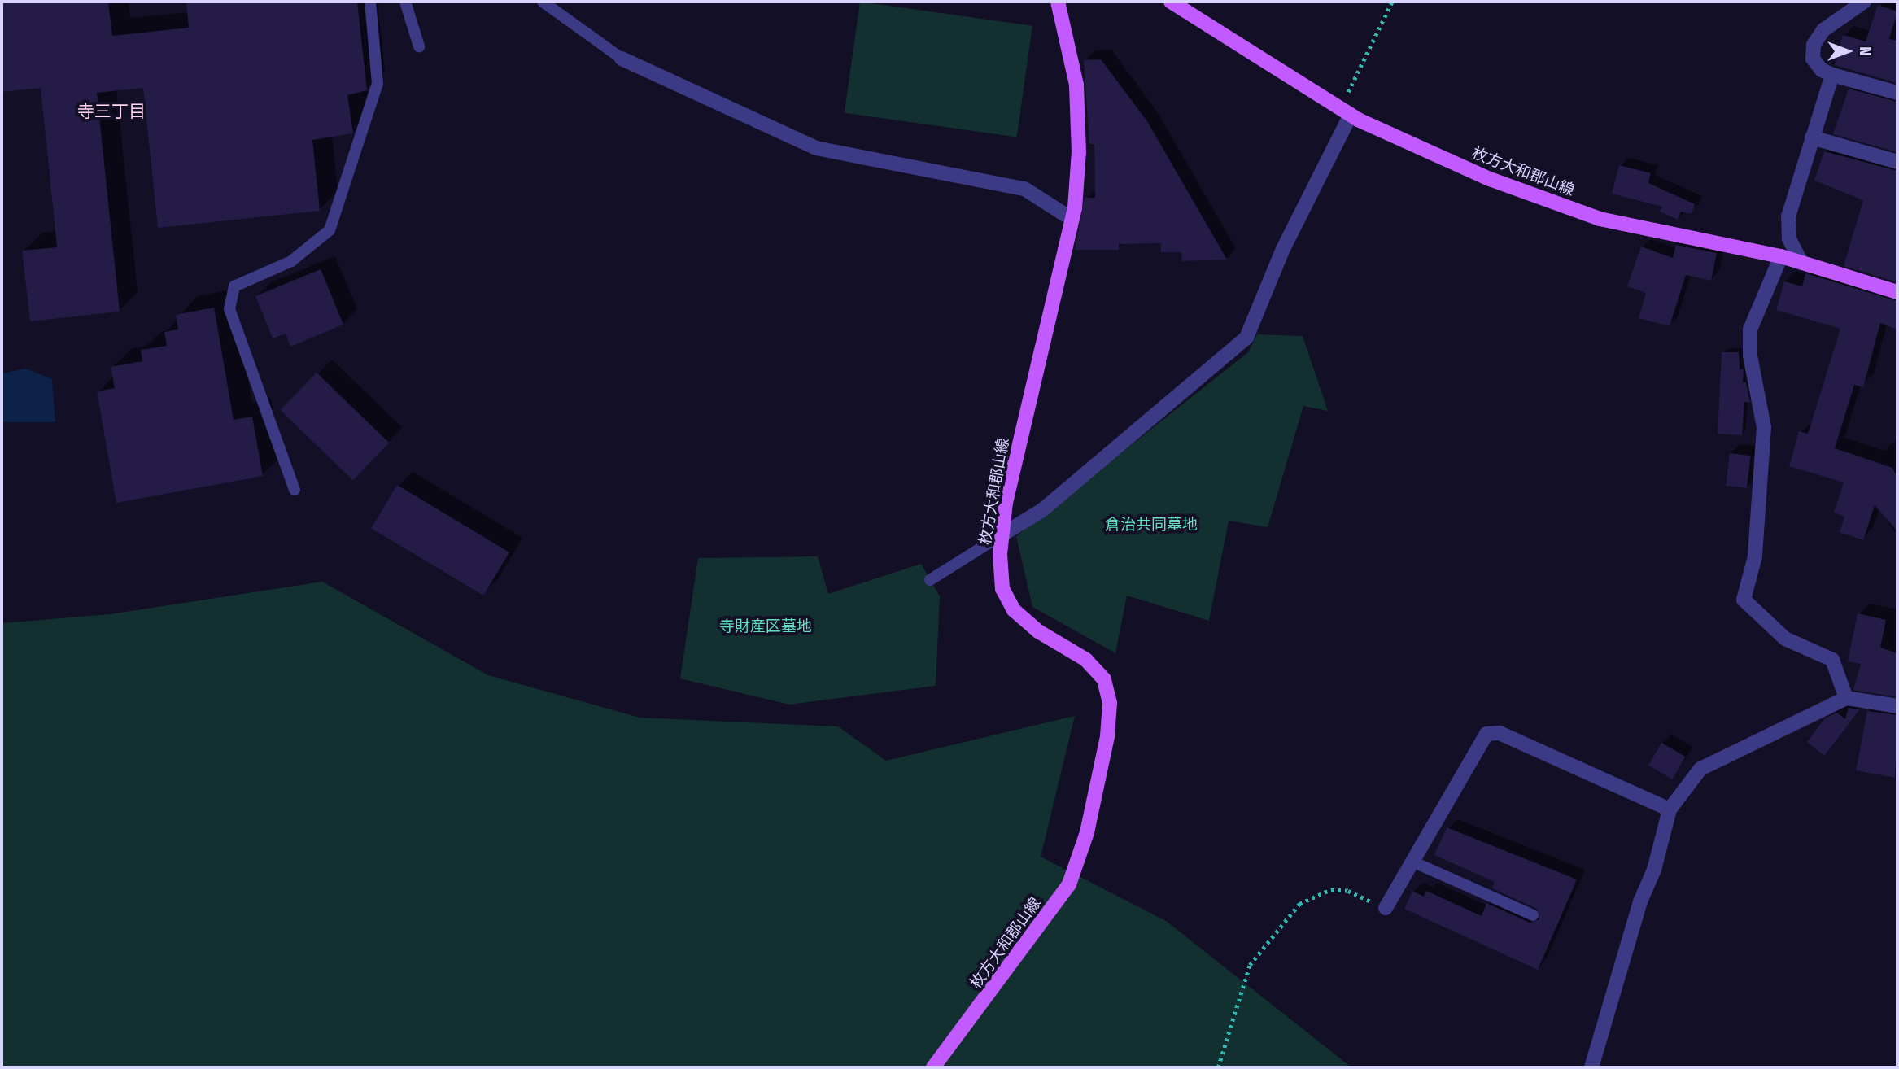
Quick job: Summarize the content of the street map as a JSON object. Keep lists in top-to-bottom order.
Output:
{
  "streets": {
    "main road": ["枚方大和郡山線"]
  },
  "districts": ["寺三丁目"],
  "parks": ["倉治共同墓地", "寺財産区墓地"],
  "north": "right"
}
